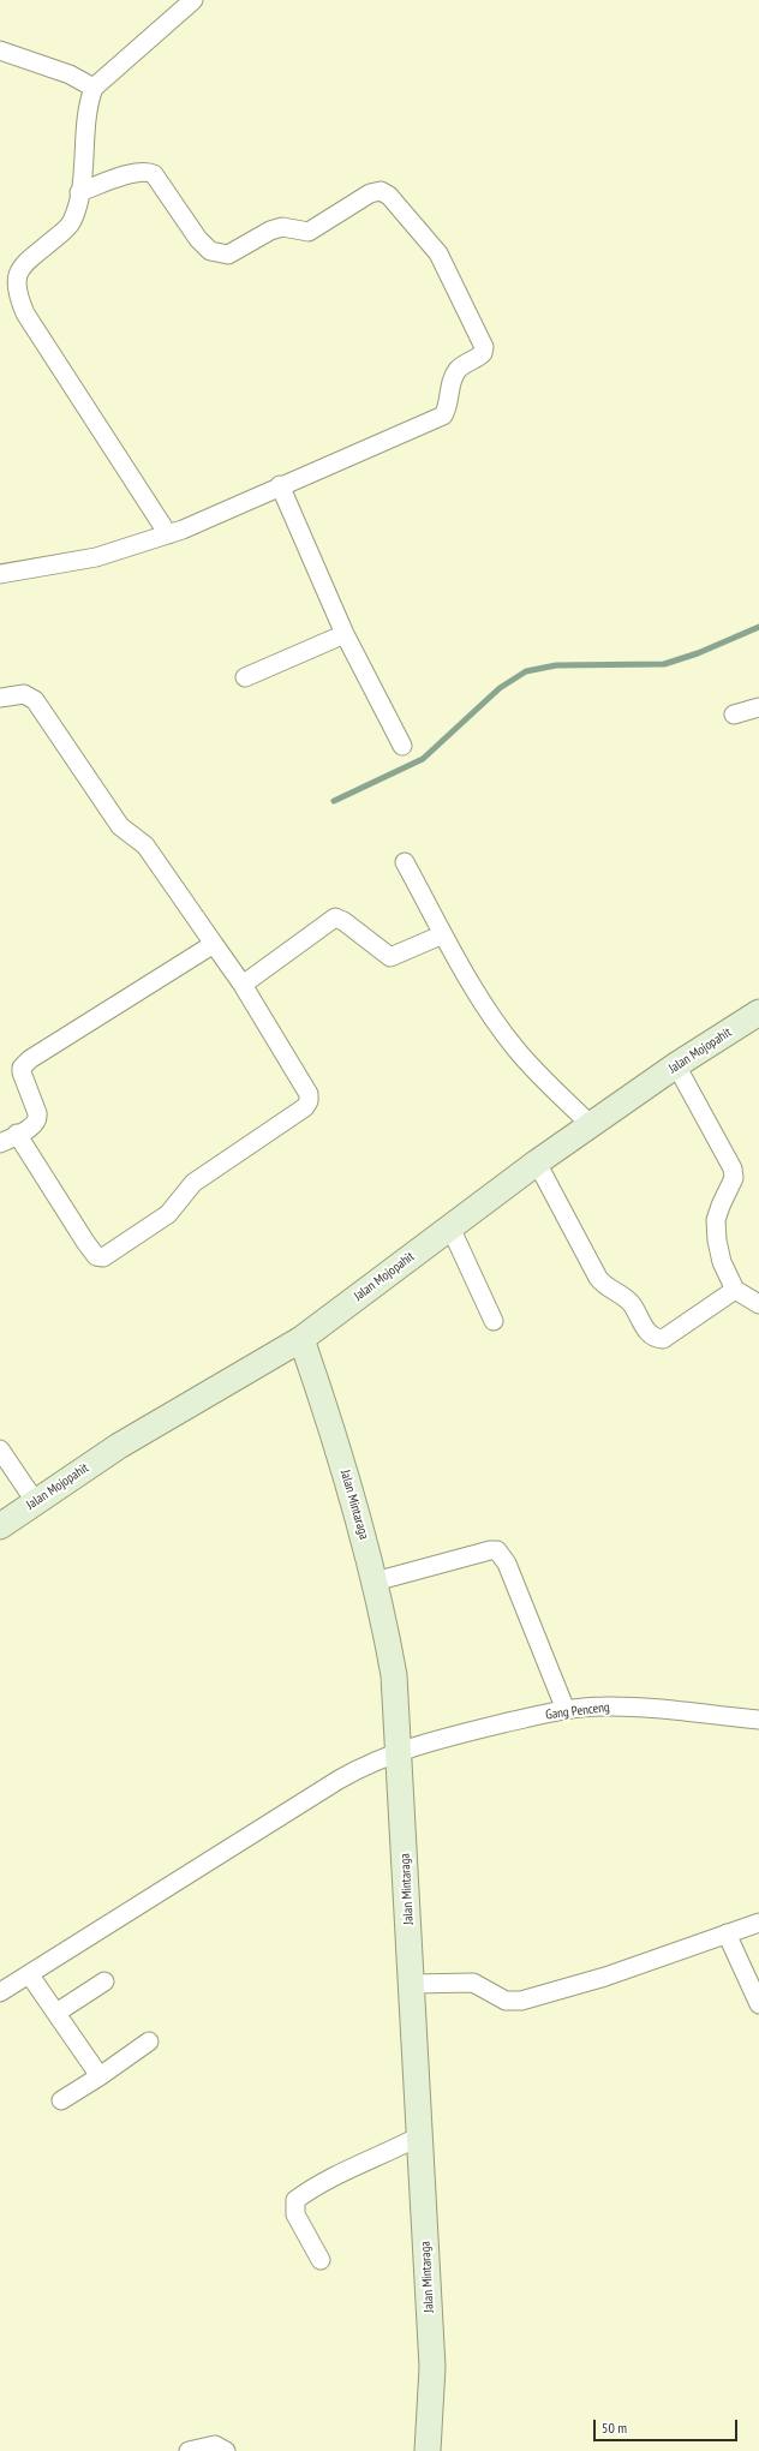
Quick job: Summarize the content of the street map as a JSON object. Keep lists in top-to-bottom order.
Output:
{
  "streets": {
    "street": ["Jalan Mojopahit", "Jalan Mintaraga", "Gang Penceng"]
  },
  "crossings": [
    ["Jalan Mojopahit", "Jalan Mintaraga"],
    ["Jalan Mintaraga", "Gang Penceng"]
  ],
  "scale_bar": "50 m"
}
